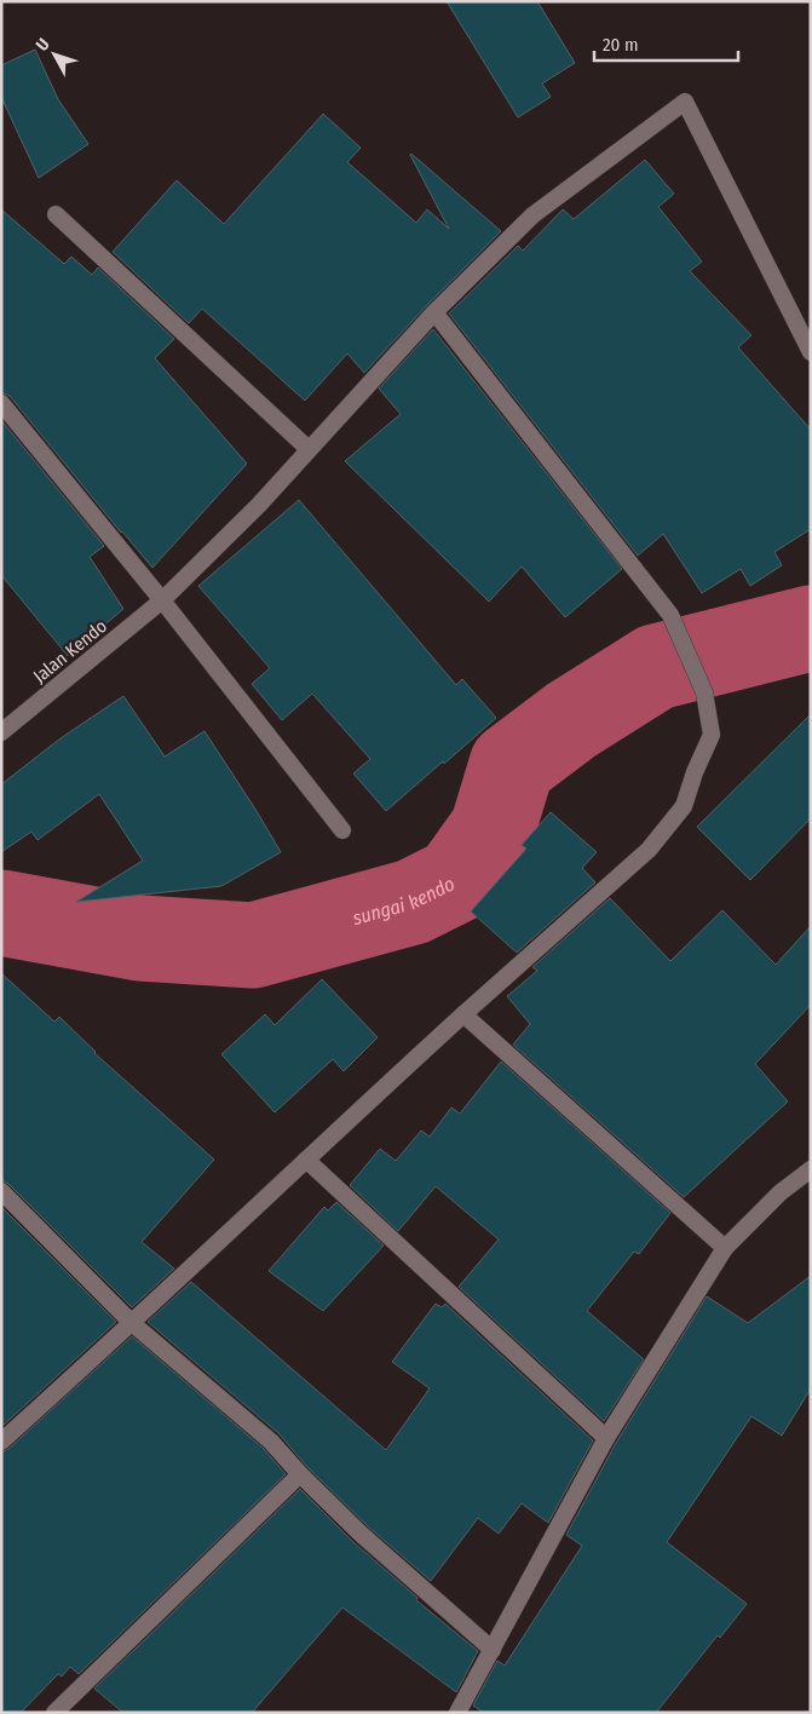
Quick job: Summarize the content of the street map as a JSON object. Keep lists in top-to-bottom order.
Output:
{
  "streets": {
    "street": ["Jalan Kendo"]
  },
  "water": ["sungai kendo"],
  "scale_bar": "20 m",
  "north": "top left"
}
